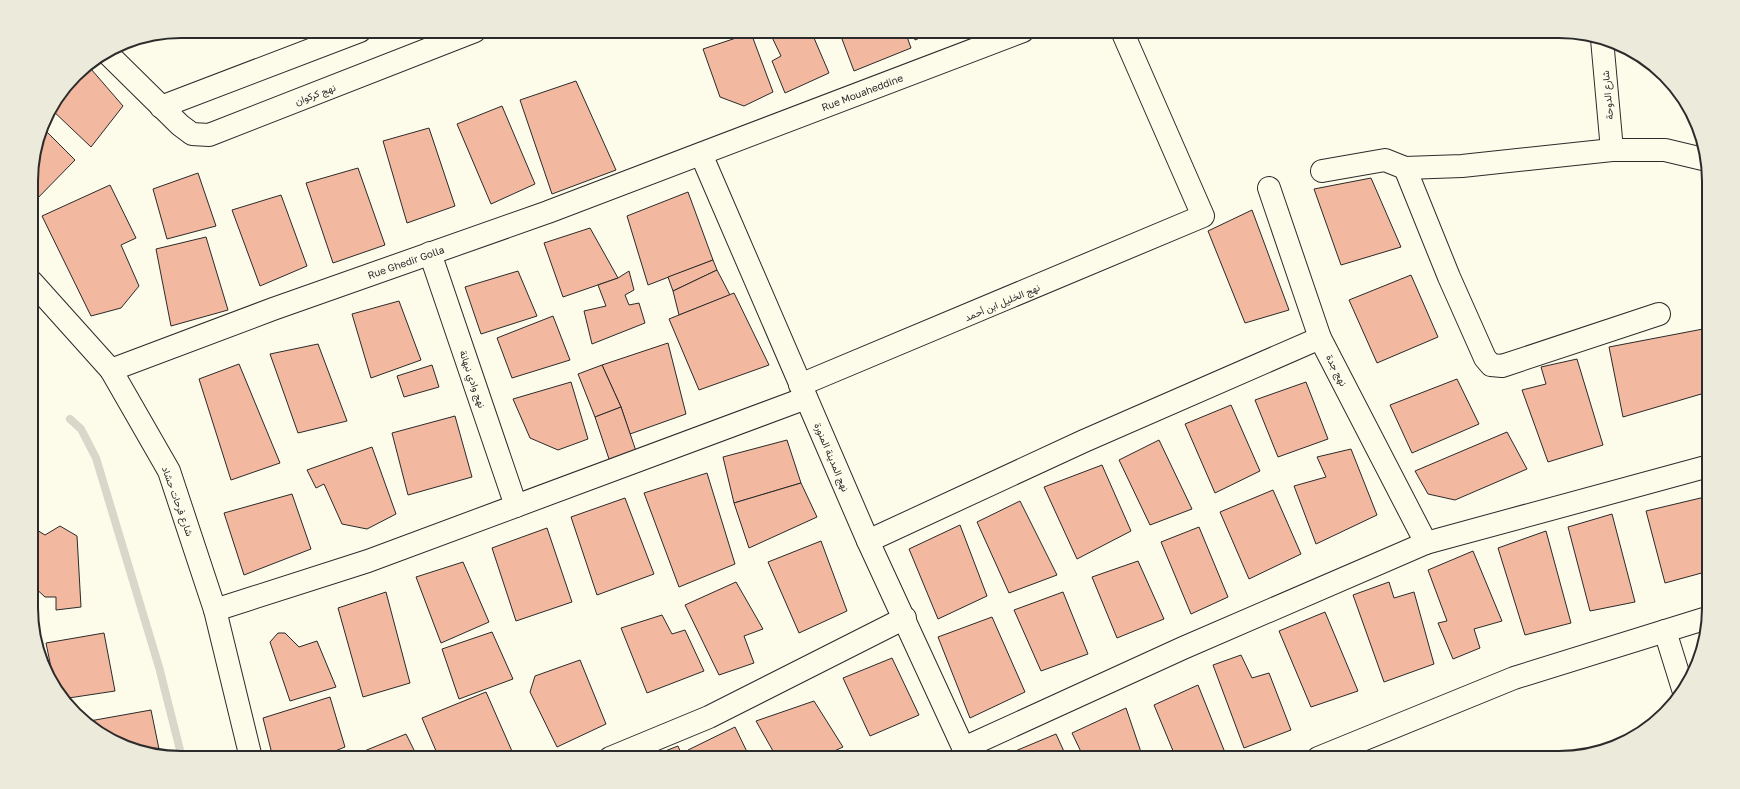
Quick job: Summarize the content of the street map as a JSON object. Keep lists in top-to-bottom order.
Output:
{
  "streets": {
    "street": [
      "Rue Mouaheddine",
      "نهج كركوان",
      "شارع الدوحة",
      "Rue Ghedir Golla",
      "نهج الخليل ابن أحمد",
      "نهج جدة",
      "نهج وادي نبهانة",
      "نهج المدينة المنورة",
      "شارع فرحات حشاد"
    ]
  },
  "crossings": [
    ["Rue Mouaheddine", "Rue Ghedir Golla"],
    ["Rue Mouaheddine", "نهج المدينة المنورة"],
    ["Rue Ghedir Golla", "نهج وادي نبهانة"],
    ["Rue Ghedir Golla", "نهج المدينة المنورة"],
    ["Rue Ghedir Golla", "شارع فرحات حشاد"],
    ["نهج الخليل ابن أحمد", "نهج وادي نبهانة"],
    ["نهج الخليل ابن أحمد", "نهج المدينة المنورة"],
    ["نهج الخليل ابن أحمد", "شارع فرحات حشاد"]
  ]
}
